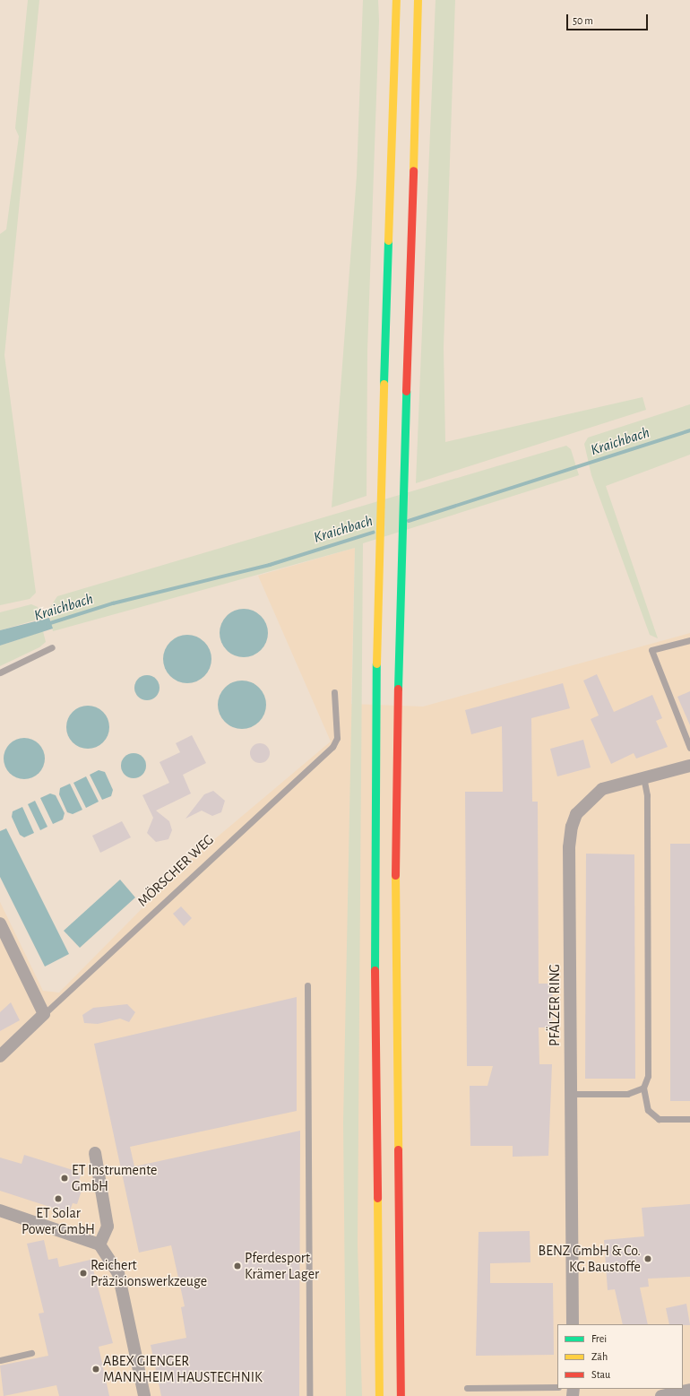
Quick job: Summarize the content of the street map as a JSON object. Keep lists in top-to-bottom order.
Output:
{
  "streets": {
    "street": ["MÖRSCHER WEG", "PFÄLZER RING"]
  },
  "water": ["Kraichbach"],
  "places": [
    "ET Instrumente GmbH",
    "ET Solar Power GmbH",
    "BENZ GmbH & Co. KG Baustoffe",
    "Pferdesport Krämer Lager",
    "Reichert Präzisionswerkzeuge",
    "ABEX GIENGER MANNHEIM HAUSTECHNIK"
  ],
  "legend": ["Frei", "Zäh", "Stau"],
  "scale_bar": "50 m"
}
